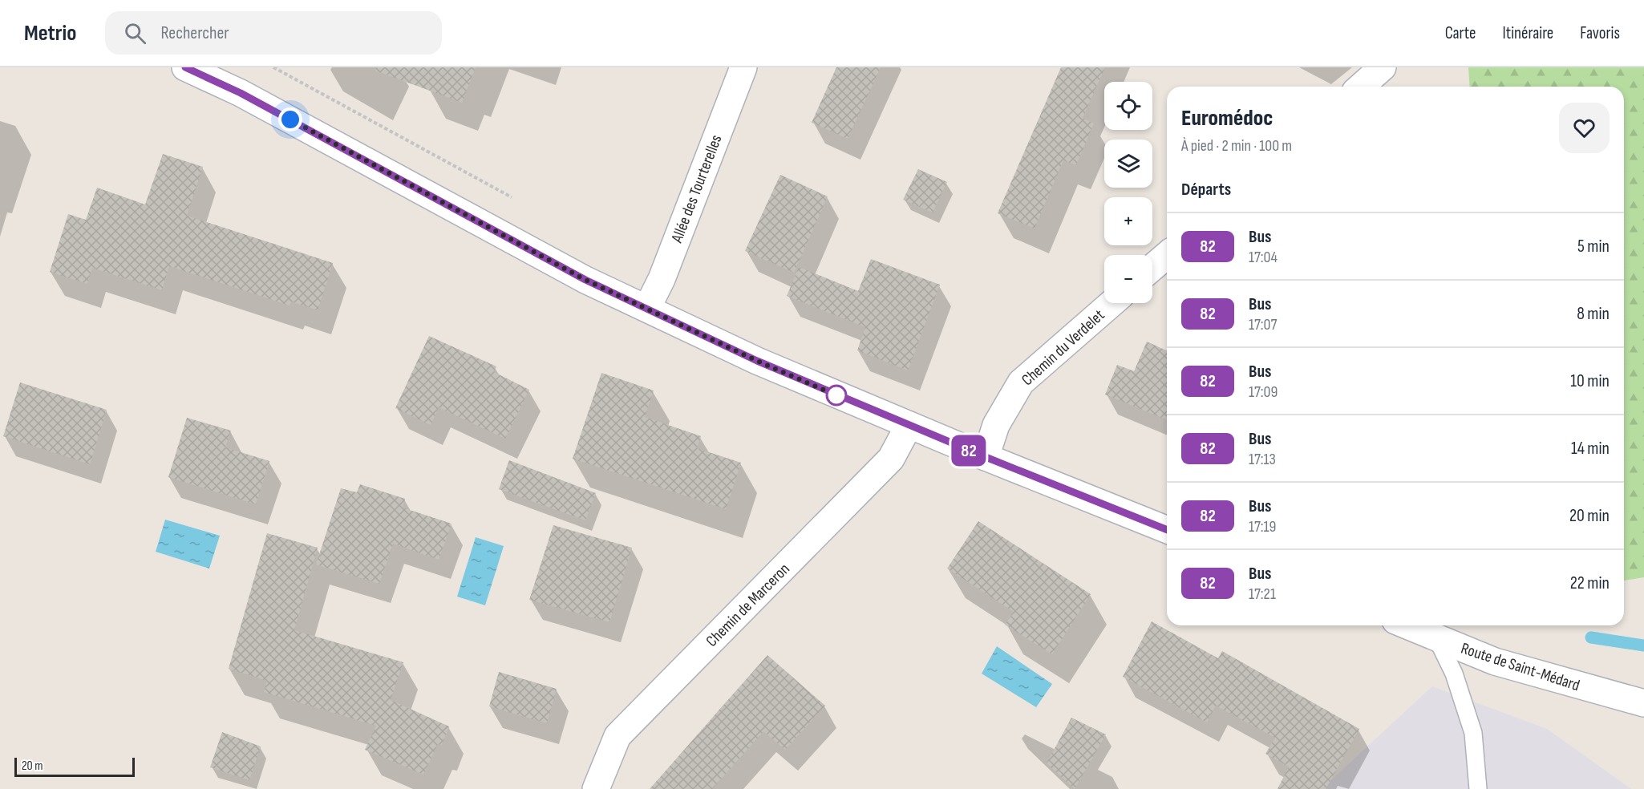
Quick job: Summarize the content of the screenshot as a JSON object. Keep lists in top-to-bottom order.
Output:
{
  "streets": {
    "street": [
      "Allée des Tourterelles",
      "Chemin du Verdelet",
      "Chemin de Marceron",
      "Route de Saint-Médard"
    ]
  },
  "lines": ["bus line 82"],
  "scale_bar": "20 m",
  "page": {
    "header": "Metrio",
    "search": "Rechercher",
    "nav": ["Carte", "Itinéraire", "Favoris"],
    "on_map": "82",
    "map_buttons": ["+", "−"],
    "heading": [
      ["Euromédoc", "À pied · 2 min · 100 m"],
      "Départs"
    ],
    "list": [
      {
        "mark": "82",
        "name": "Bus",
        "note": "17:04",
        "value": "5 min"
      },
      {
        "mark": "82",
        "name": "Bus",
        "note": "17:07",
        "value": "8 min"
      },
      {
        "mark": "82",
        "name": "Bus",
        "note": "17:09",
        "value": "10 min"
      },
      {
        "mark": "82",
        "name": "Bus",
        "note": "17:13",
        "value": "14 min"
      },
      {
        "mark": "82",
        "name": "Bus",
        "note": "17:19",
        "value": "20 min"
      },
      {
        "mark": "82",
        "name": "Bus",
        "note": "17:21",
        "value": "22 min"
      }
    ],
    "scale": "20 m"
  }
}
